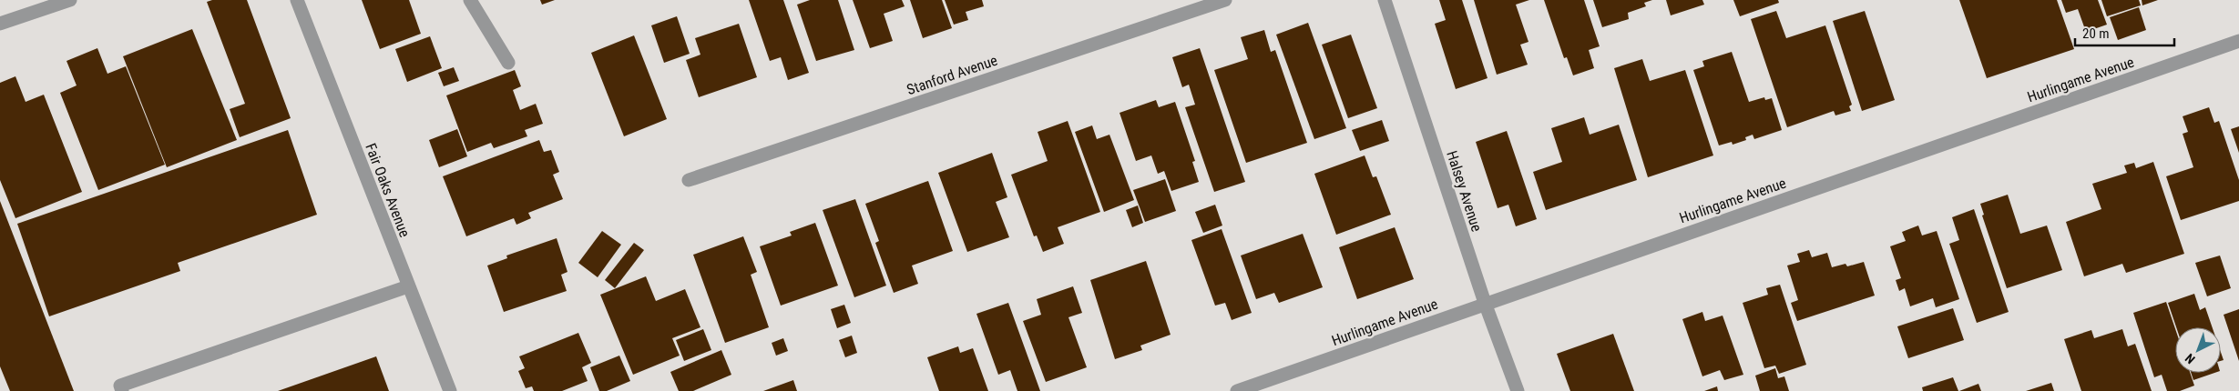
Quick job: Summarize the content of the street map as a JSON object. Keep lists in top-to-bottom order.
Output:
{
  "streets": {
    "street": [
      "Stanford Avenue",
      "Hurlingame Avenue",
      "Fair Oaks Avenue",
      "Halsey Avenue"
    ]
  },
  "crossings": [
    ["Hurlingame Avenue", "Halsey Avenue"]
  ],
  "scale_bar": "20 m",
  "north": "bottom left"
}
